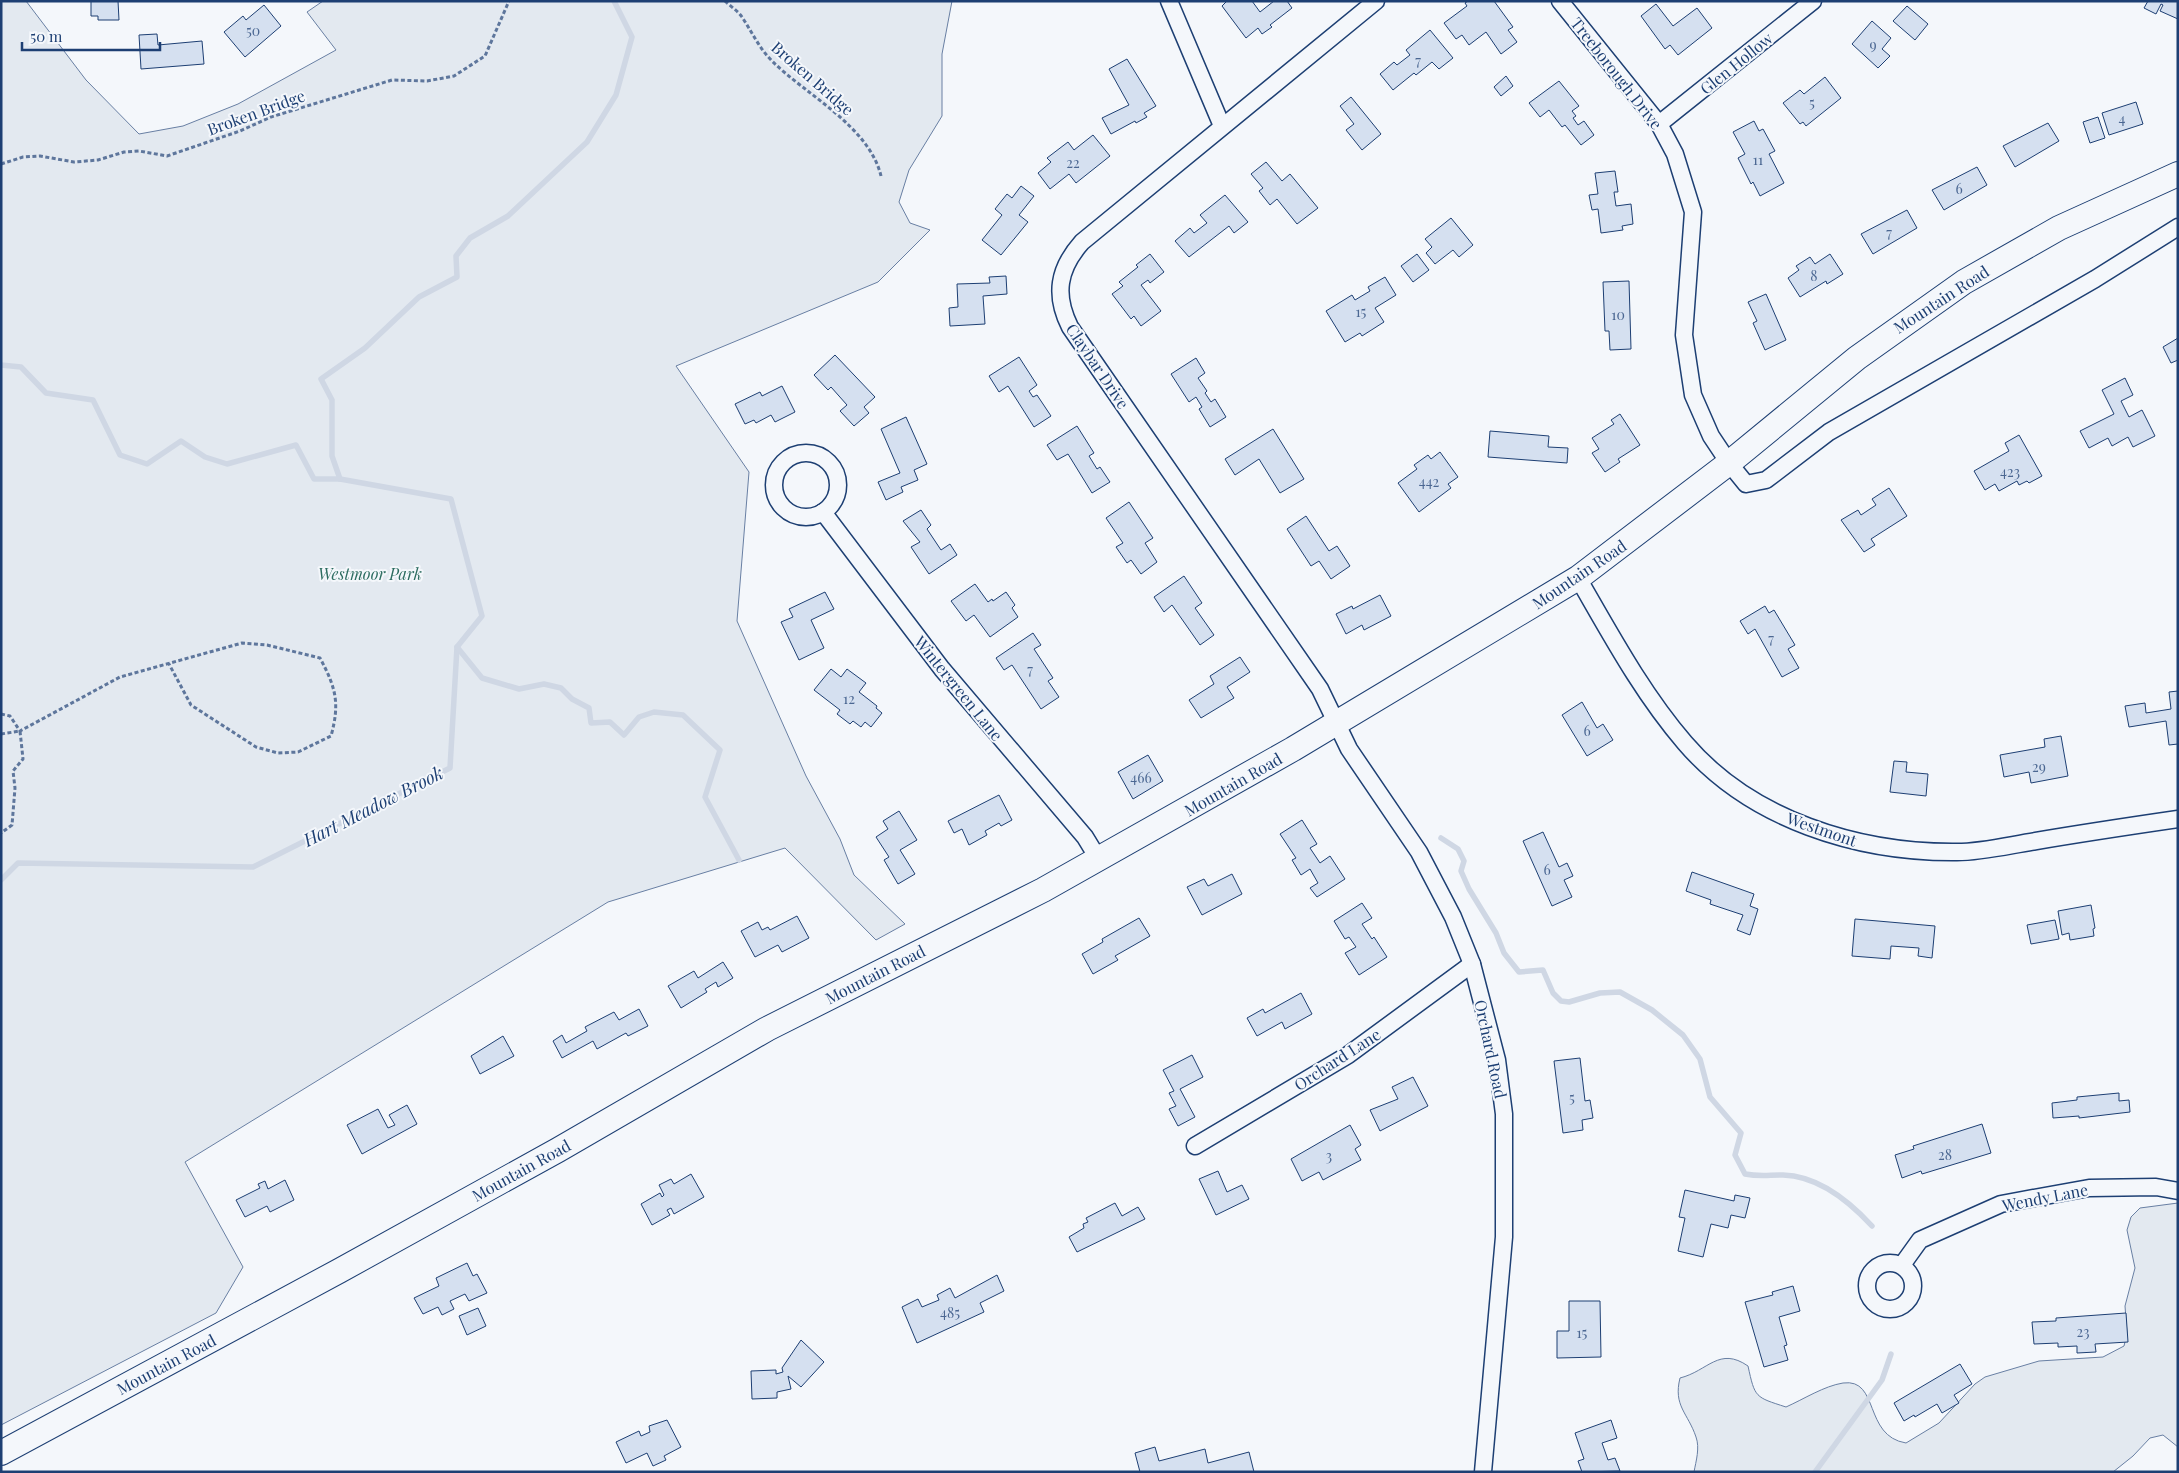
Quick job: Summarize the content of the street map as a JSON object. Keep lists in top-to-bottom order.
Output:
{
  "streets": {
    "main road": ["Mountain Road"],
    "street": [
      "Glen Hollow",
      "Treeborough Drive",
      "Claybar Drive",
      "Wintergreen Lane",
      "Westmont",
      "Orchard Road",
      "Orchard Lane",
      "Wendy Lane"
    ],
    "path": ["Broken Bridge"]
  },
  "crossings": [
    ["Glen Hollow", "Treeborough Drive"],
    ["Treeborough Drive", "Mountain Road"],
    ["Mountain Road", "Claybar Drive"],
    ["Mountain Road", "Wintergreen Lane"],
    ["Mountain Road", "Westmont"],
    ["Mountain Road", "Orchard Road"],
    ["Claybar Drive", "Orchard Road"],
    ["Orchard Road", "Orchard Lane"]
  ],
  "water": ["Hart Meadow Brook"],
  "parks": ["Westmoor Park"],
  "house_numbers": [
    "50",
    "9",
    "7",
    "5",
    "4",
    "11",
    "22",
    "6",
    "7",
    "8",
    "15",
    "10",
    "423",
    "442",
    "7",
    "7",
    "12",
    "6",
    "29",
    "466",
    "6",
    "5",
    "28",
    "3",
    "485",
    "23",
    "15"
  ],
  "scale_bar": "50 m"
}
